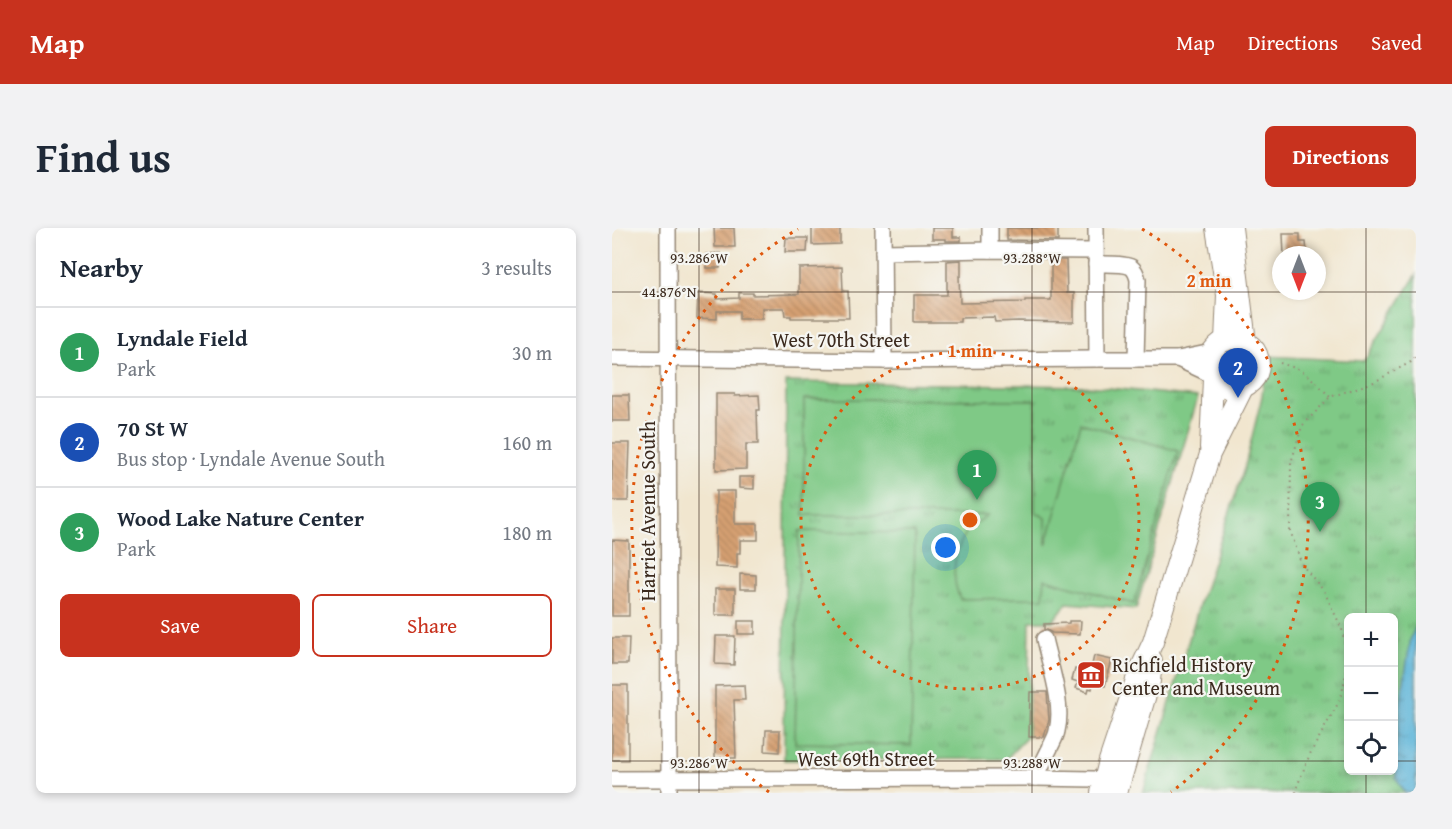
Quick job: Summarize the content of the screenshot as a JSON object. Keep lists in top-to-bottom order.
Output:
{
  "streets": {
    "street": ["West 70th Street", "Harriet Avenue South", "West 69th Street"]
  },
  "crossings": [
    ["West 70th Street", "Harriet Avenue South"],
    ["Harriet Avenue South", "West 69th Street"]
  ],
  "places": {
    "museum": ["Richfield History Center and Museum"]
  },
  "north": "bottom",
  "page": {
    "header": "Map",
    "nav": ["Map", "Directions", "Saved"],
    "title": "Find us",
    "buttons": [
      "Directions",
      ["Save", "Share"]
    ],
    "heading": ["Nearby", "3 results"],
    "list": [
      {
        "mark": "1",
        "name": "Lyndale Field",
        "note": "Park",
        "value": "30 m"
      },
      {
        "mark": "2",
        "name": "70 St W",
        "note": "Bus stop · Lyndale Avenue South",
        "value": "160 m"
      },
      {
        "mark": "3",
        "name": "Wood Lake Nature Center",
        "note": "Park",
        "value": "180 m"
      }
    ],
    "pins": ["2", "1", "3"],
    "map_buttons": ["+", "−"]
  },
  "coordinates": ["93.286°W", "93.288°W", "44.876°N"],
  "rings": ["2 min", "1 min"]
}
